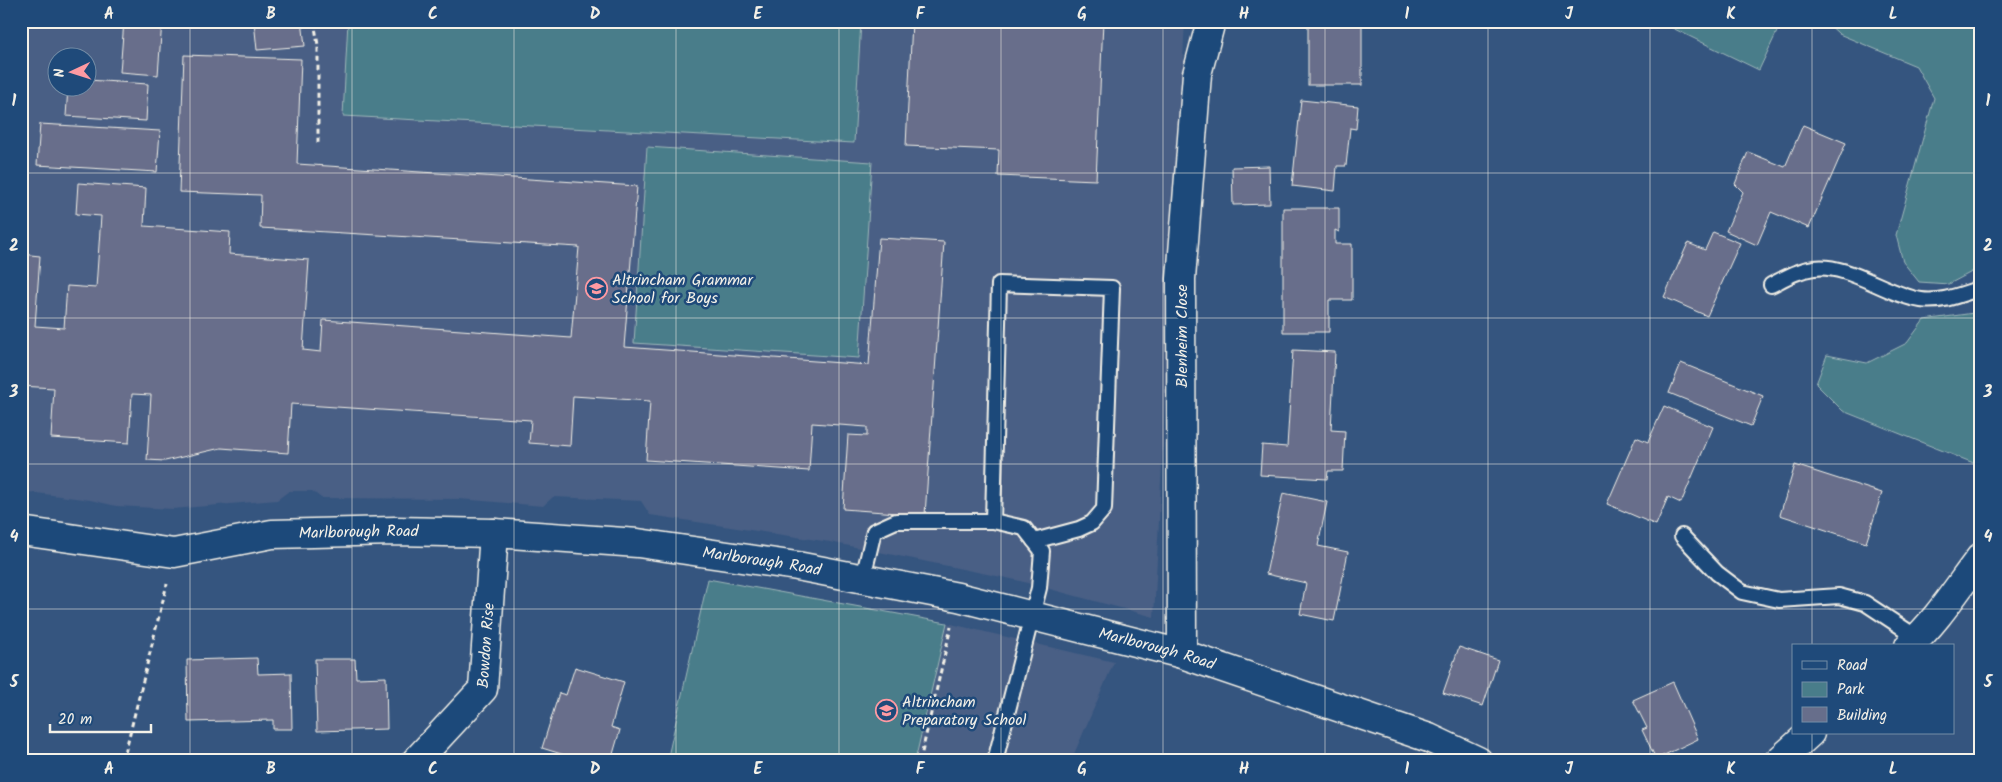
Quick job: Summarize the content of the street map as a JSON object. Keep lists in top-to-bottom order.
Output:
{
  "streets": {
    "street": ["Blenheim Close", "Marlborough Road", "Bowdon Rise"]
  },
  "crossings": [
    ["Blenheim Close", "Marlborough Road"],
    ["Marlborough Road", "Bowdon Rise"]
  ],
  "places": {
    "school or university": ["Altrincham Grammar School for Boys", "Altrincham Preparatory School"]
  },
  "legend": ["Road", "Park", "Building"],
  "scale_bar": "20 m",
  "north": "left",
  "grid": {
    "columns": [
      "A",
      "B",
      "C",
      "D",
      "E",
      "F",
      "G",
      "H",
      "I",
      "J",
      "K",
      "L"
    ],
    "rows": [
      "1",
      "2",
      "3",
      "4",
      "5"
    ]
  }
}
